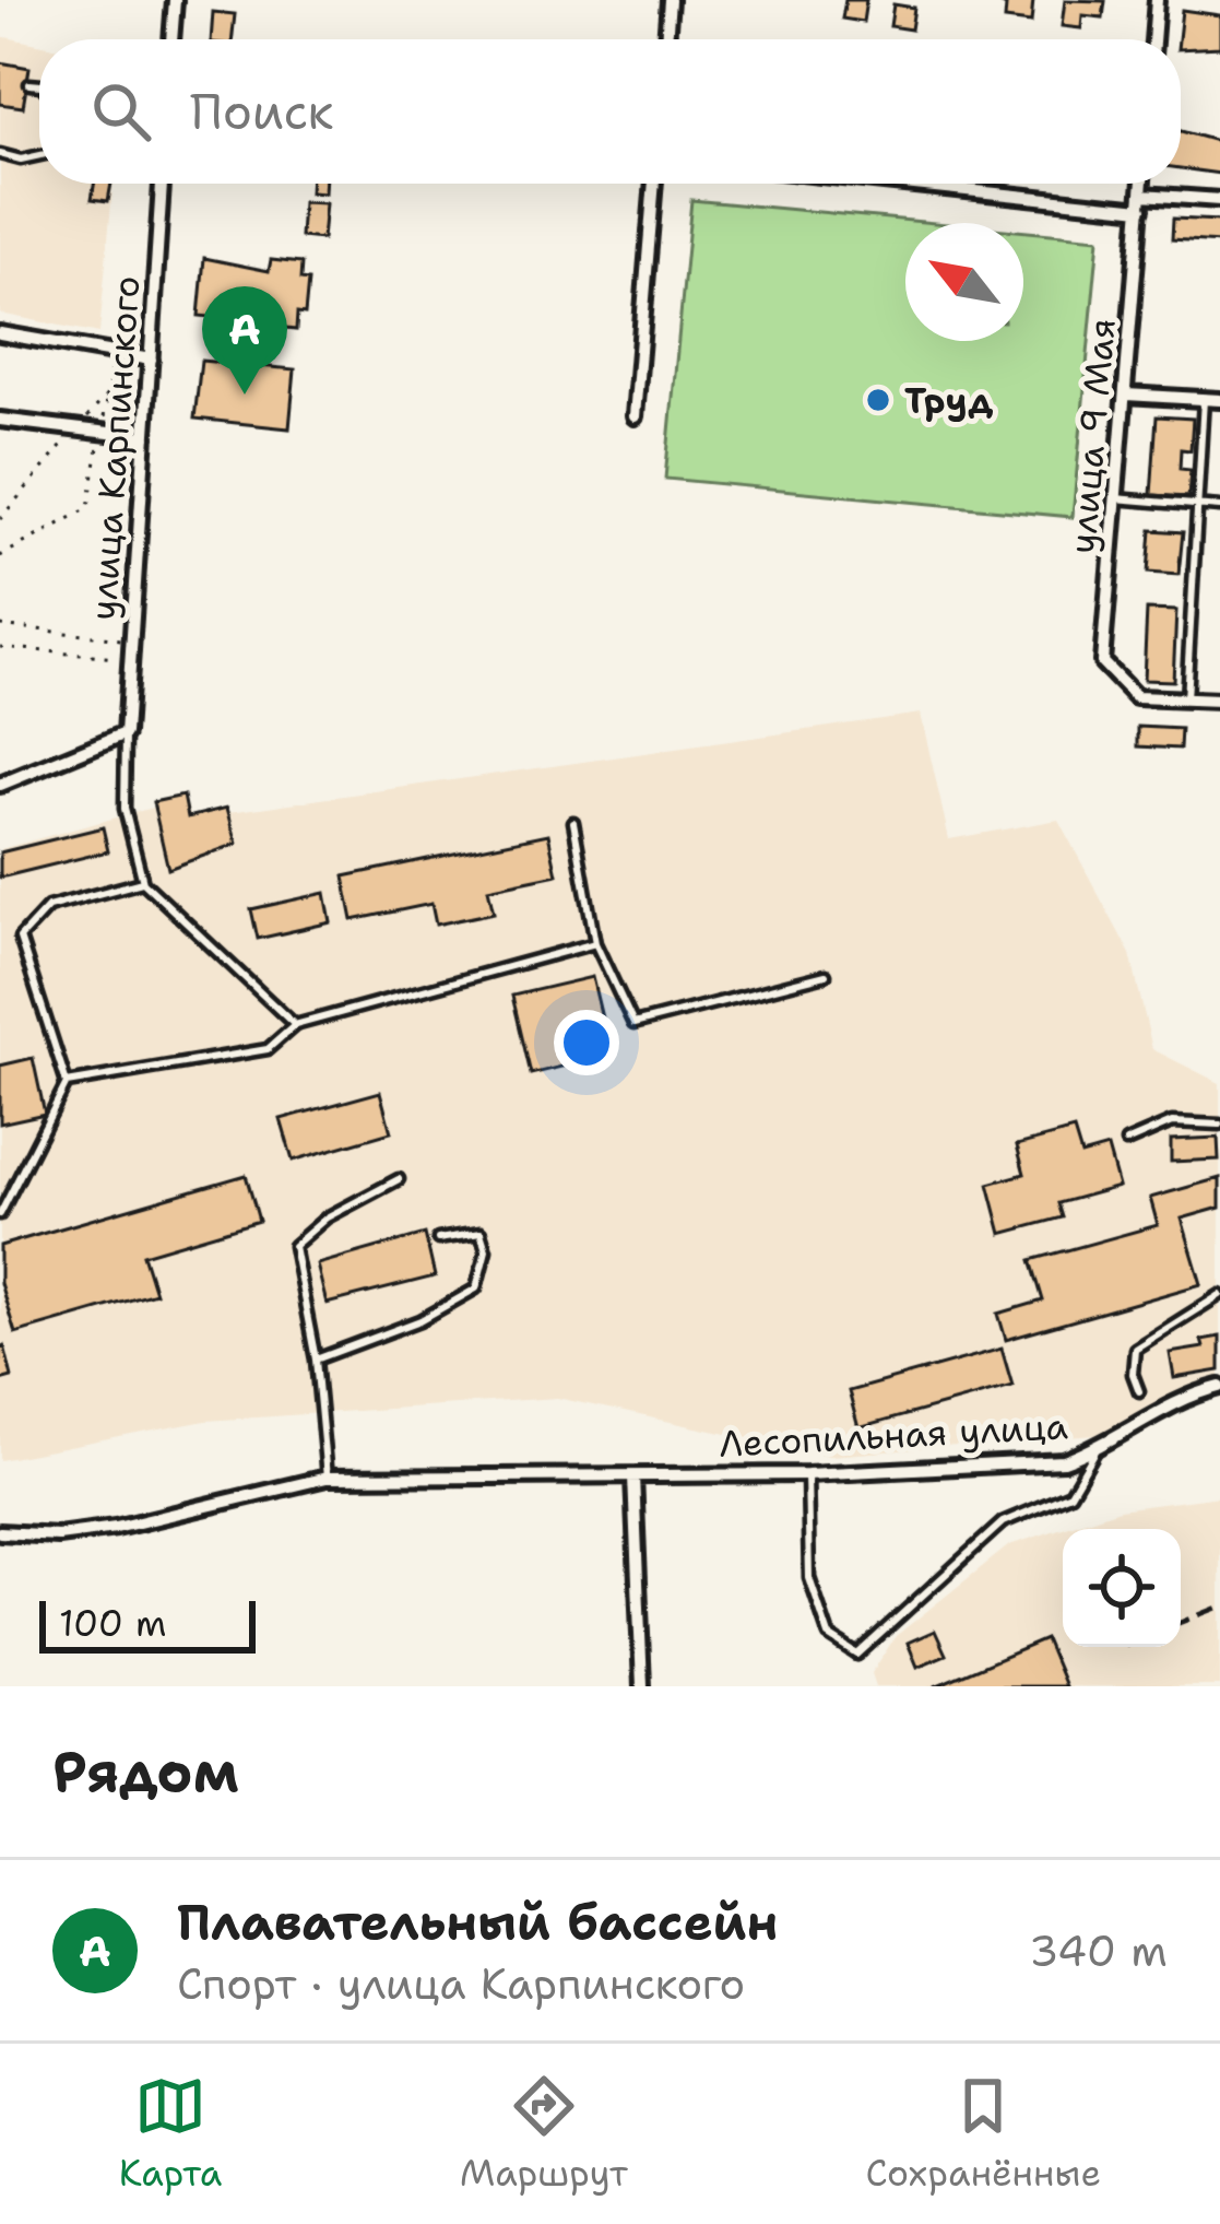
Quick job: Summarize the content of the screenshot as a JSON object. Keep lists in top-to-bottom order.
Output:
{
  "streets": {
    "street": ["улица 9 Мая", "улица Карпинского", "Лесопильная улица"]
  },
  "places": ["Труд"],
  "scale_bar": "100 m",
  "north": "top left",
  "page": {
    "search": "Поиск",
    "pins": "A",
    "scale": "100 m",
    "heading": "Рядом",
    "list": [
      {
        "mark": "A",
        "name": "Плавательный бассейн",
        "note": "Спорт · улица Карпинского",
        "value": "340 m"
      }
    ],
    "nav": ["Карта", "Маршрут", "Сохранённые"]
  }
}
